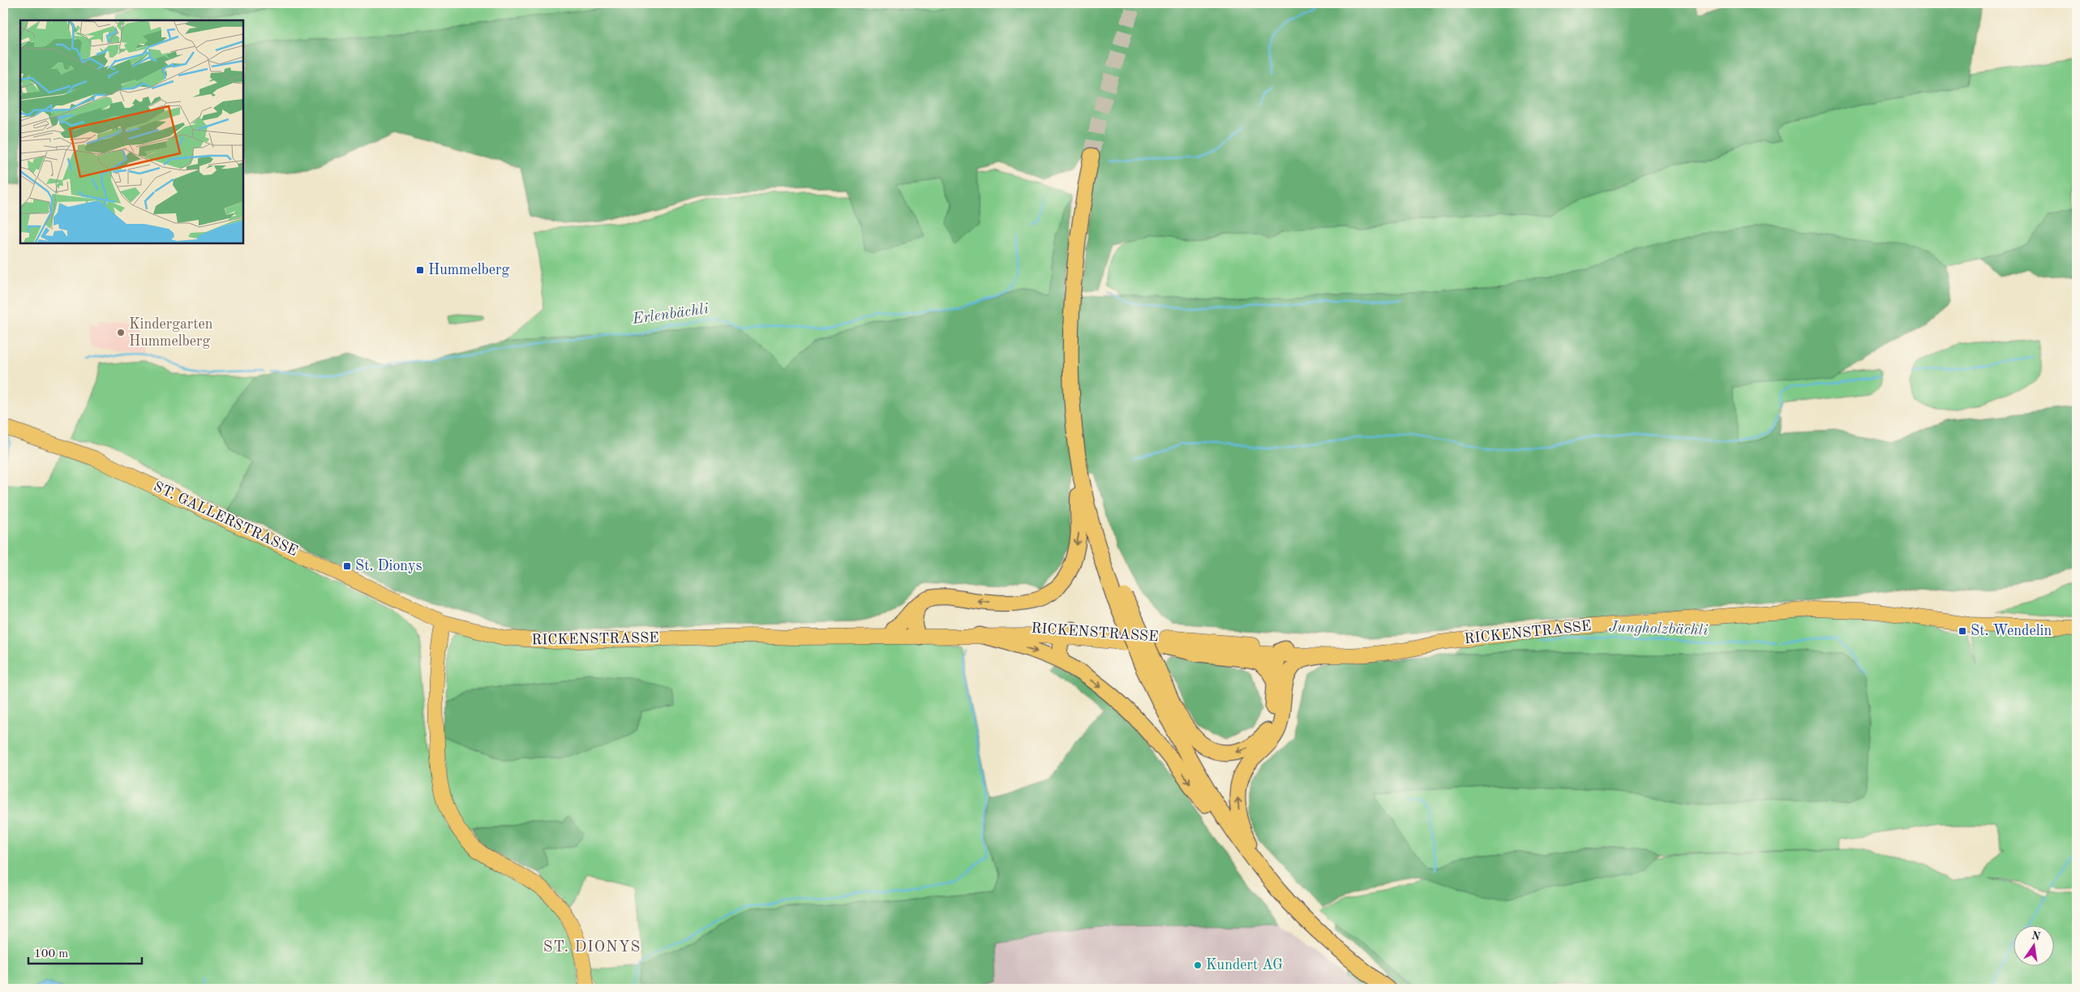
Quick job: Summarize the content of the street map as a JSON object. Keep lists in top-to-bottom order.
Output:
{
  "streets": {
    "main road": ["ST. GALLERSTRASSE", "RICKENSTRASSE"]
  },
  "crossings": [
    ["ST. GALLERSTRASSE", "RICKENSTRASSE"]
  ],
  "districts": ["ST. DIONYS"],
  "water": ["Erlenbächli", "Jungholzbächli"],
  "places": {
    "transit": ["Hummelberg", "St. Dionys", "St. Wendelin"],
    "other": ["Kindergarten Hummelberg", "Kundert AG"]
  },
  "scale_bar": "100 m",
  "north": "top"
}
